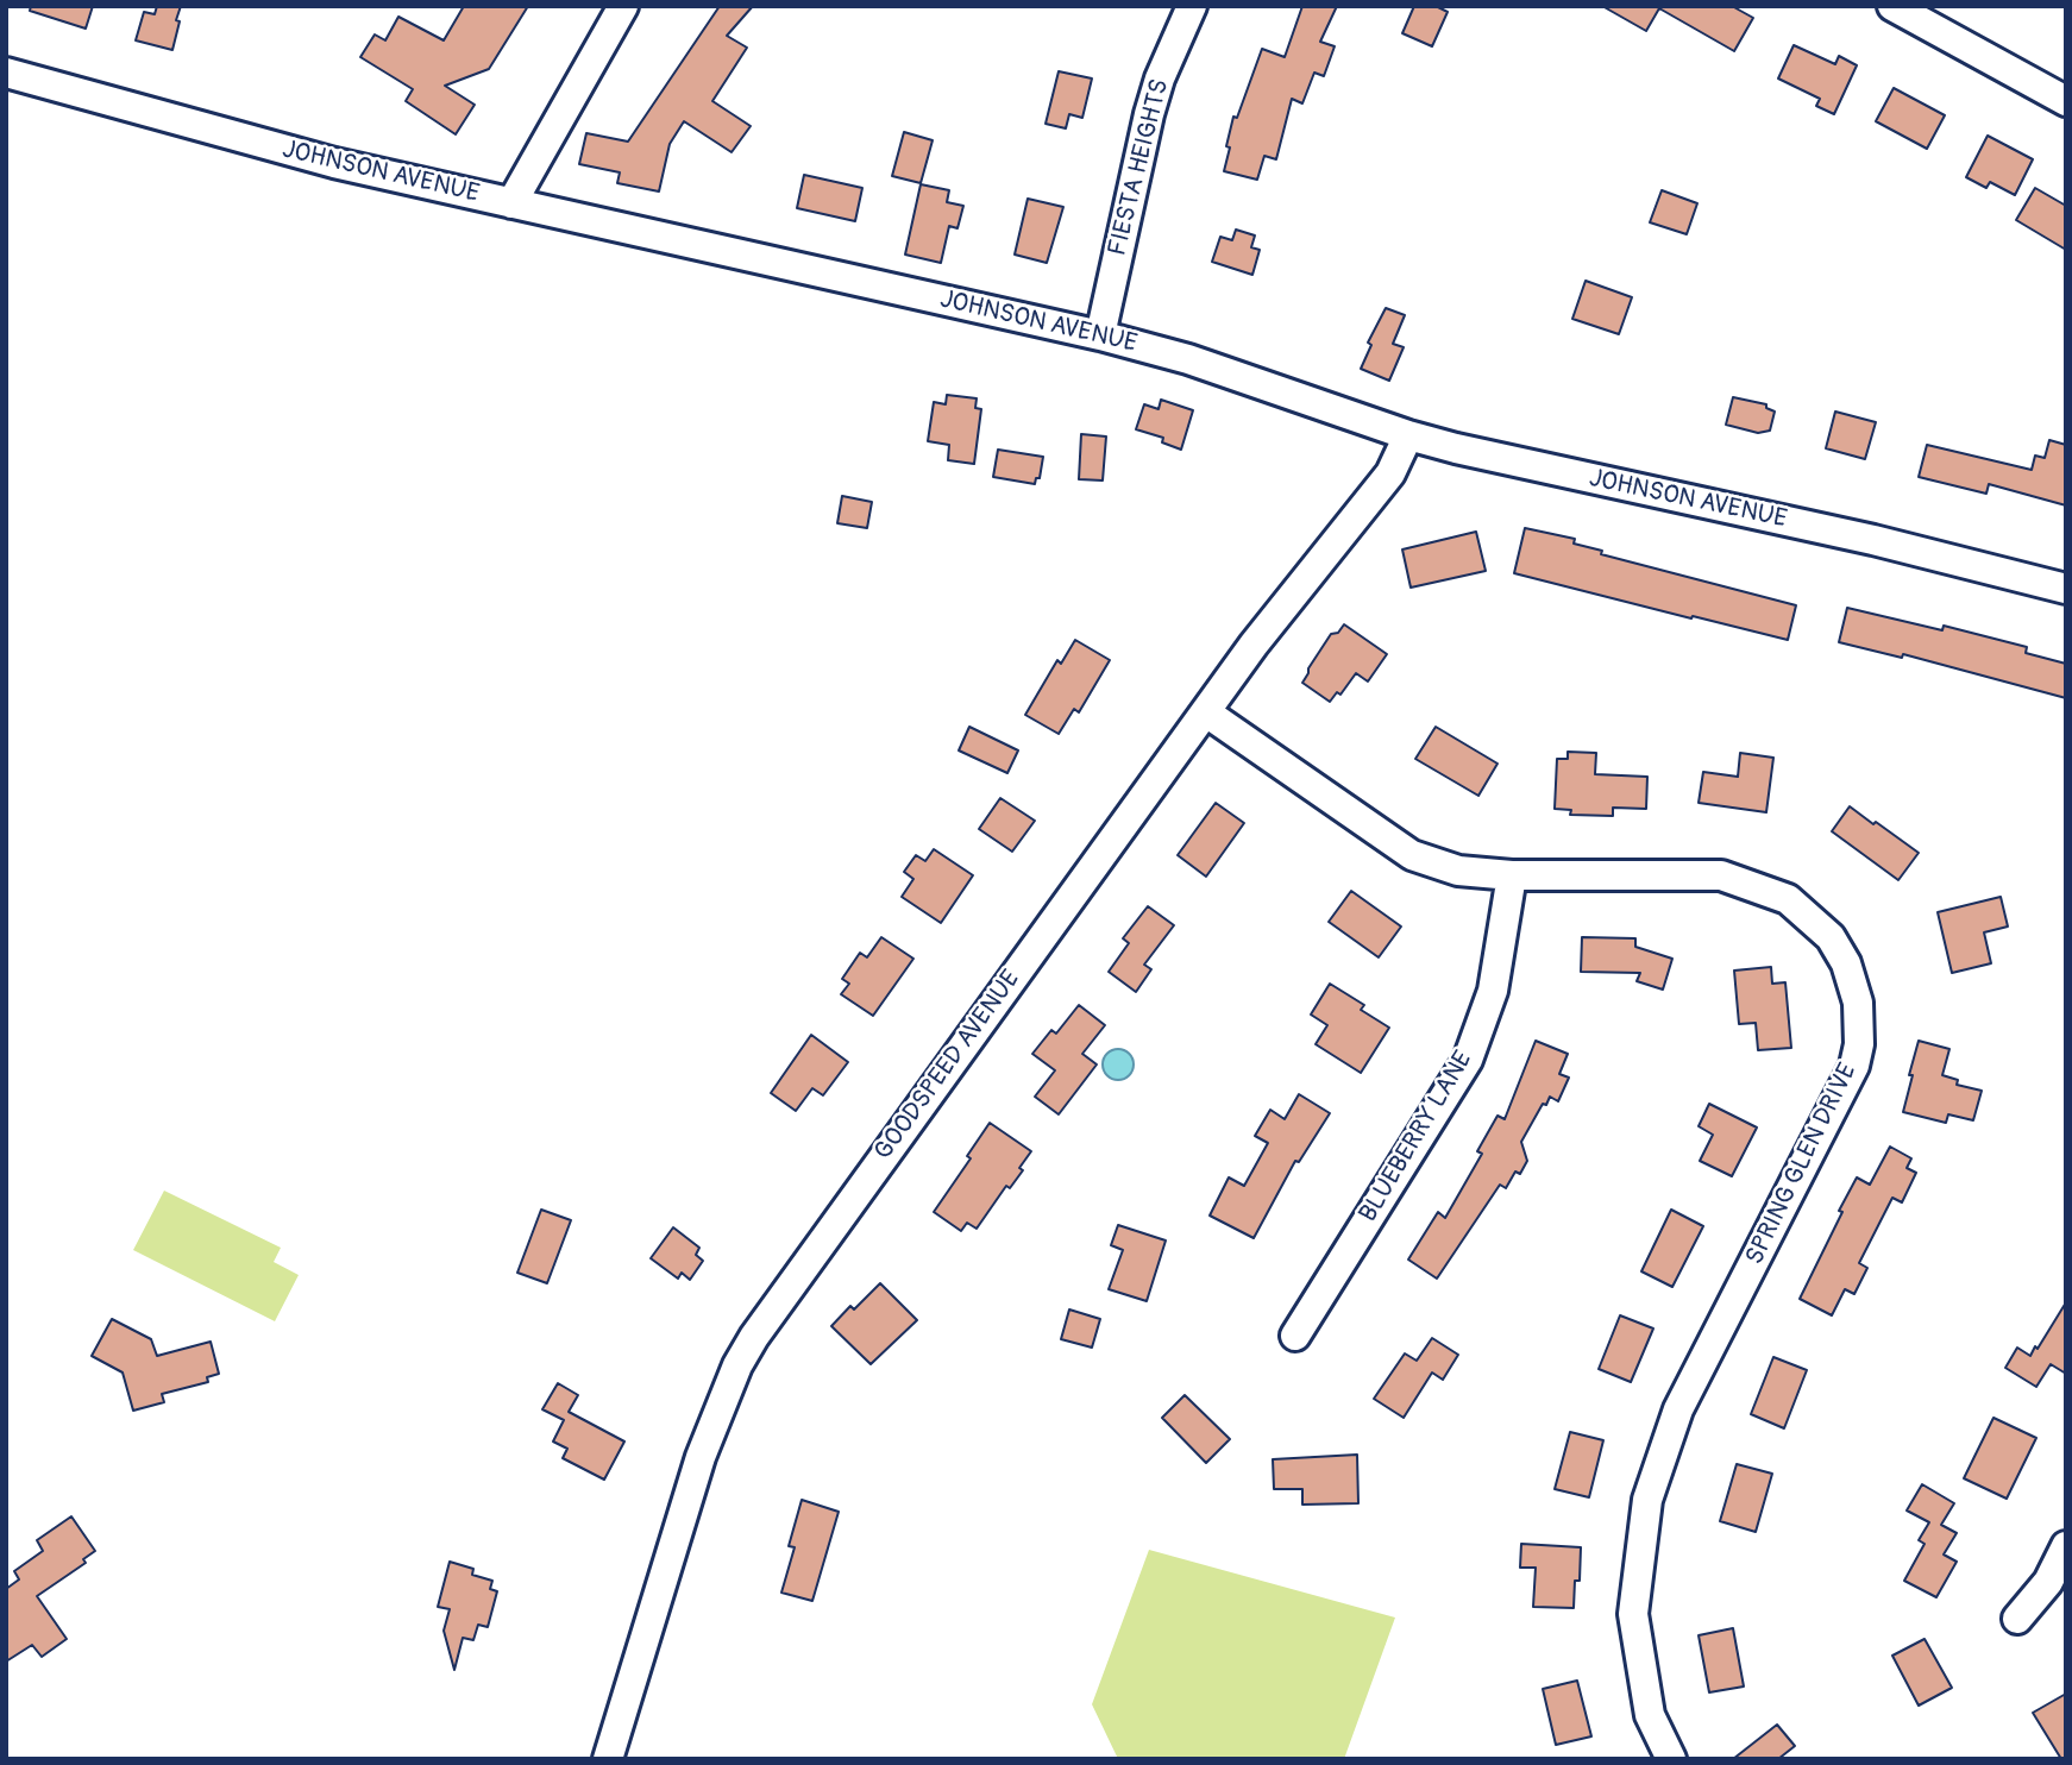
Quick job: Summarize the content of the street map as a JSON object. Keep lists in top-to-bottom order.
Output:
{
  "streets": {
    "street": [
      "FIESTA HEIGHTS",
      "JOHNSON AVENUE",
      "GOODSPEED AVENUE",
      "BLUEBERRY LANE",
      "SPRING GLEN DRIVE"
    ]
  },
  "crossings": [
    ["FIESTA HEIGHTS", "JOHNSON AVENUE"],
    ["JOHNSON AVENUE", "GOODSPEED AVENUE"],
    ["GOODSPEED AVENUE", "SPRING GLEN DRIVE"],
    ["BLUEBERRY LANE", "SPRING GLEN DRIVE"]
  ]
}
